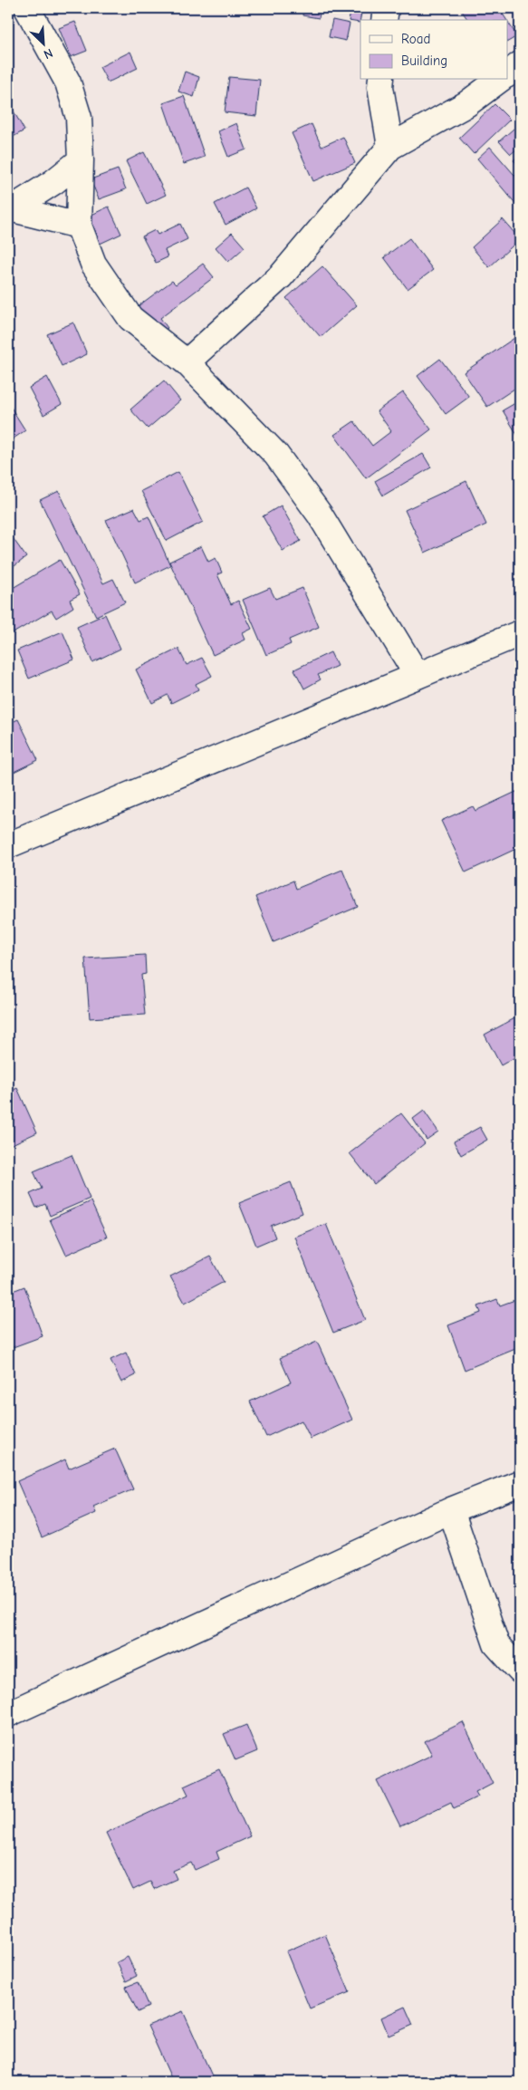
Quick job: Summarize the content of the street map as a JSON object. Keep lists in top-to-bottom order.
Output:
{
  "legend": ["Road", "Building"],
  "north": "bottom right"
}
